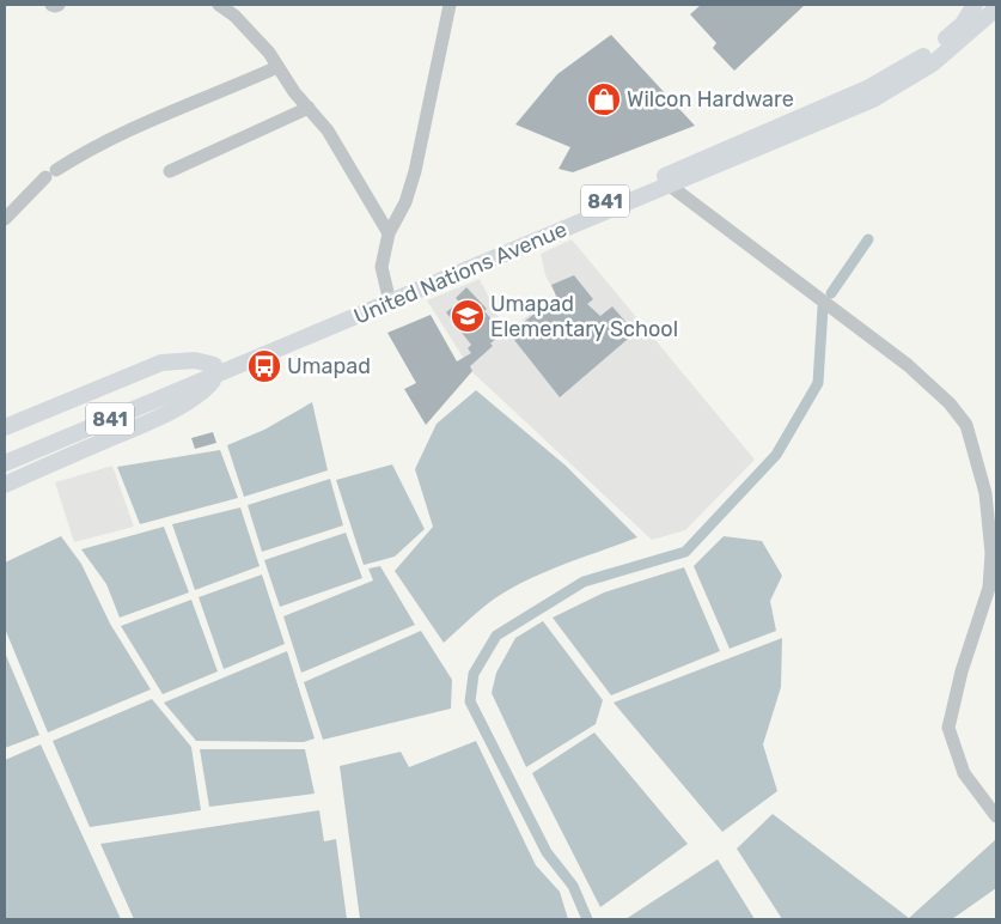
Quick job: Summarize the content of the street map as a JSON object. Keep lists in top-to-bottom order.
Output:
{
  "streets": {
    "main road": ["841", "United Nations Avenue"]
  },
  "places": {
    "shop": ["Wilcon Hardware"],
    "school or university": ["Umapad Elementary School"],
    "bus stop": ["Umapad"]
  }
}
